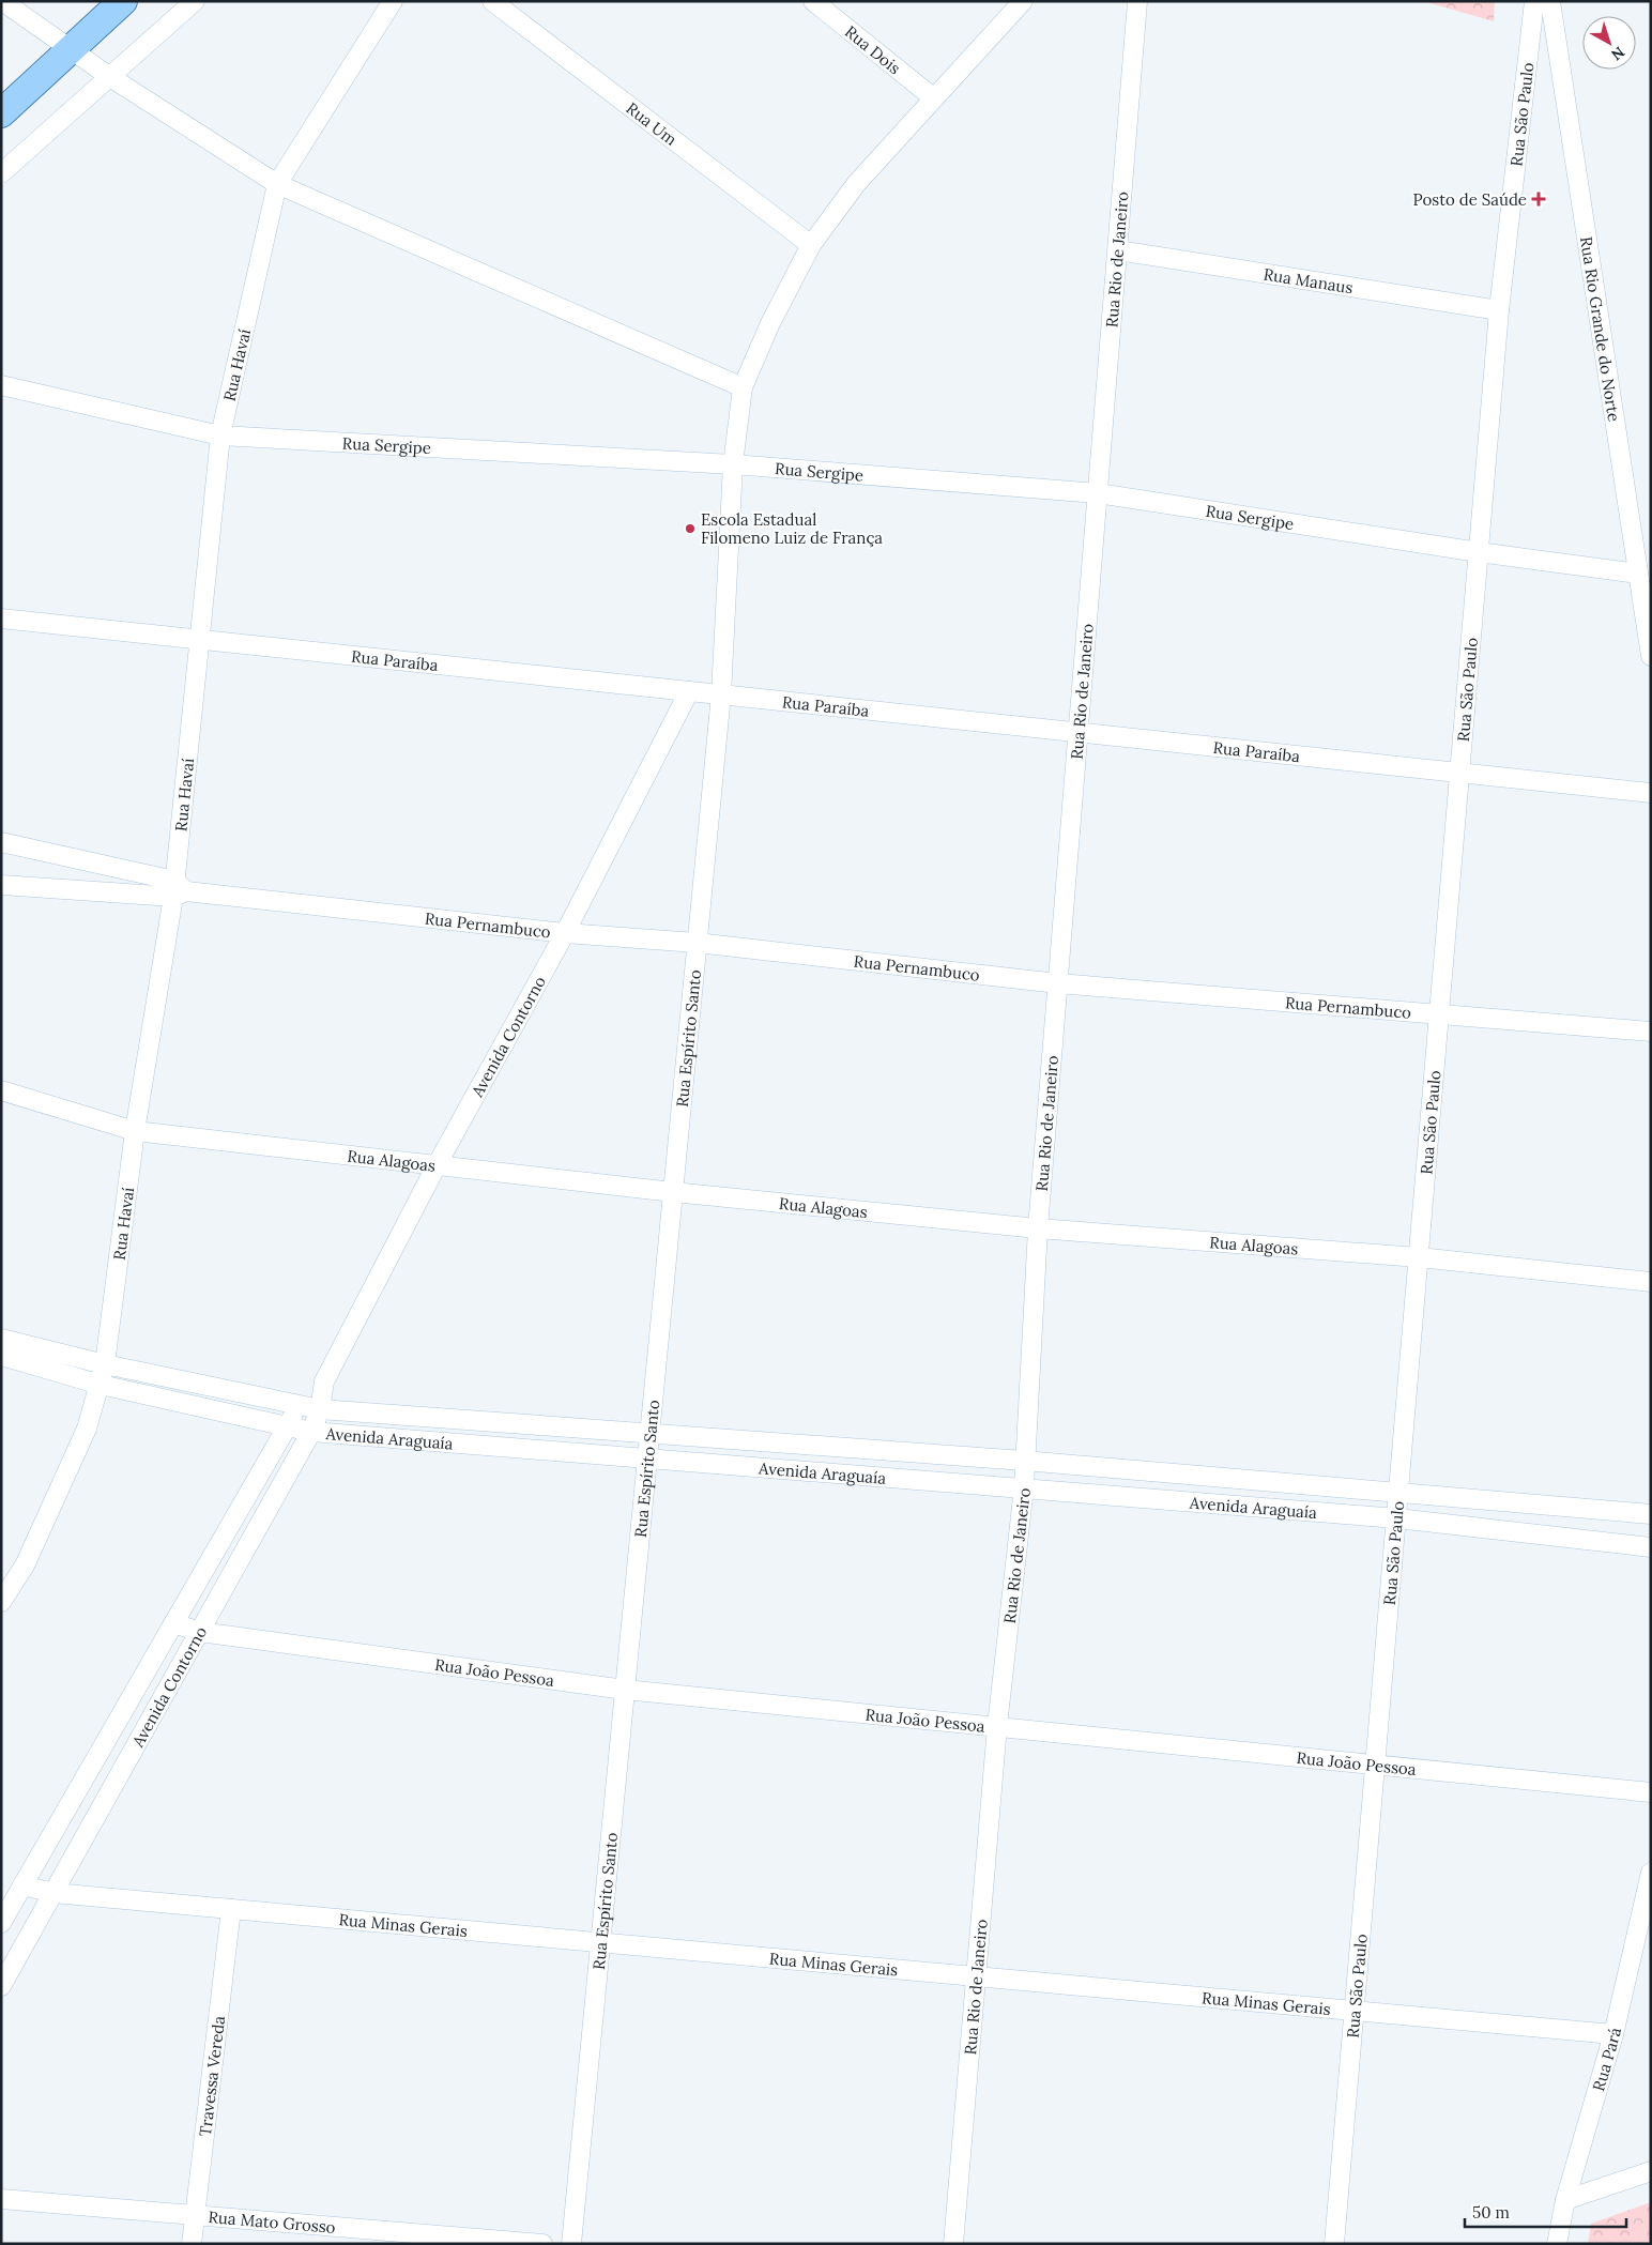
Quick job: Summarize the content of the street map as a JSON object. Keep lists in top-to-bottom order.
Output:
{
  "streets": {
    "street": [
      "Rua Dois",
      "Rua São Paulo",
      "Rua Um",
      "Rua Rio de Janeiro",
      "Rua Manaus",
      "Rua Rio Grande do Norte",
      "Rua Havaí",
      "Rua Sergipe",
      "Rua Paraíba",
      "Rua Pernambuco",
      "Avenida Contorno",
      "Rua Espírito Santo",
      "Rua Alagoas",
      "Avenida Araguaía",
      "Rua João Pessoa",
      "Rua Minas Gerais",
      "Rua Pará",
      "Travessa Vereda",
      "Rua Mato Grosso"
    ]
  },
  "crossings": [
    ["Rua Dois", "Rua Espírito Santo"],
    ["Rua São Paulo", "Rua Manaus"],
    ["Rua São Paulo", "Rua Sergipe"],
    ["Rua São Paulo", "Rua Paraíba"],
    ["Rua São Paulo", "Rua Pernambuco"],
    ["Rua São Paulo", "Rua Alagoas"],
    ["Rua São Paulo", "Avenida Araguaía"],
    ["Rua São Paulo", "Rua João Pessoa"],
    ["Rua São Paulo", "Rua Minas Gerais"],
    ["Rua Um", "Rua Espírito Santo"],
    ["Rua Rio de Janeiro", "Rua Manaus"],
    ["Rua Rio de Janeiro", "Rua Sergipe"],
    ["Rua Rio de Janeiro", "Rua Paraíba"],
    ["Rua Rio de Janeiro", "Rua Pernambuco"],
    ["Rua Rio de Janeiro", "Rua Alagoas"],
    ["Rua Rio de Janeiro", "Avenida Araguaía"],
    ["Rua Rio de Janeiro", "Rua João Pessoa"],
    ["Rua Rio de Janeiro", "Rua Minas Gerais"],
    ["Rua Rio Grande do Norte", "Rua Sergipe"],
    ["Rua Havaí", "Rua Sergipe"],
    ["Rua Havaí", "Rua Paraíba"],
    ["Rua Havaí", "Rua Pernambuco"],
    ["Rua Havaí", "Rua Alagoas"],
    ["Rua Havaí", "Avenida Araguaía"],
    ["Rua Sergipe", "Rua Espírito Santo"],
    ["Rua Paraíba", "Avenida Contorno"],
    ["Rua Paraíba", "Rua Espírito Santo"],
    ["Rua Pernambuco", "Avenida Contorno"],
    ["Rua Pernambuco", "Rua Espírito Santo"],
    ["Avenida Contorno", "Rua Alagoas"],
    ["Avenida Contorno", "Avenida Araguaía"],
    ["Avenida Contorno", "Rua João Pessoa"],
    ["Avenida Contorno", "Rua Minas Gerais"],
    ["Rua Espírito Santo", "Rua Alagoas"],
    ["Rua Espírito Santo", "Avenida Araguaía"],
    ["Rua Espírito Santo", "Rua João Pessoa"],
    ["Rua Espírito Santo", "Rua Minas Gerais"],
    ["Rua Minas Gerais", "Rua Pará"],
    ["Rua Minas Gerais", "Travessa Vereda"],
    ["Travessa Vereda", "Rua Mato Grosso"]
  ],
  "places": {
    "health": ["Posto de Saúde"],
    "other": ["Escola Estadual Filomeno Luiz de França"]
  },
  "scale_bar": "50 m",
  "north": "bottom right"
}
